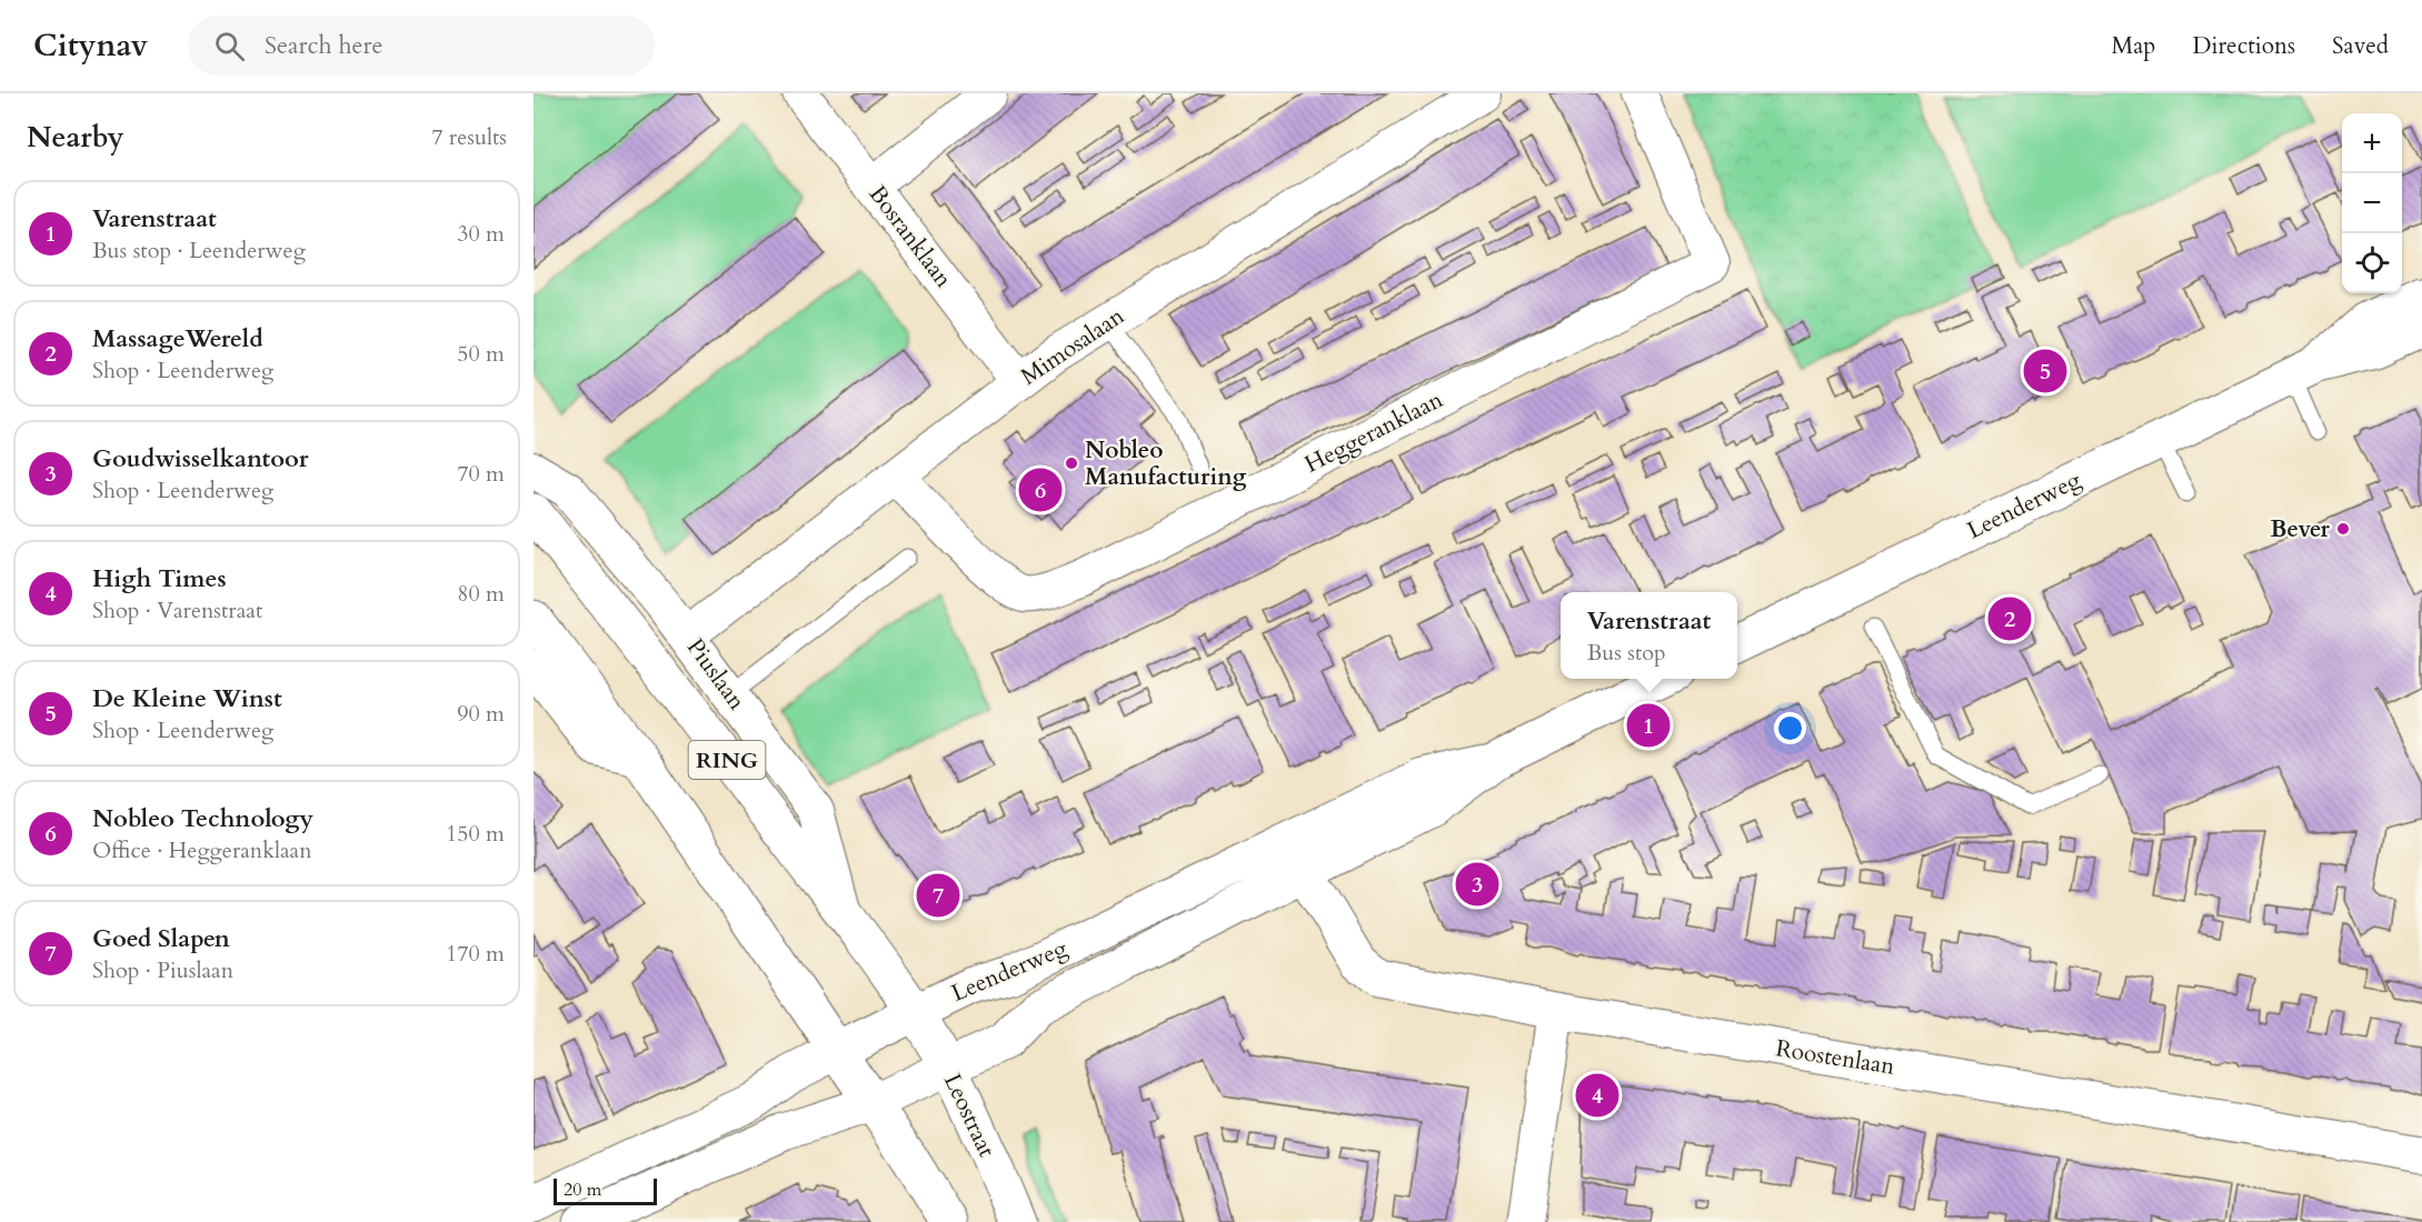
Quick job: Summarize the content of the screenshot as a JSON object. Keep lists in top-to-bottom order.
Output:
{
  "streets": {
    "main road": [
      "Leenderweg",
      "Piuslaan",
      "RING",
      "Roostenlaan",
      "Leostraat"
    ],
    "street": ["Bosranklaan", "Mimosalaan", "Heggeranklaan"]
  },
  "crossings": [
    ["Bosranklaan", "Mimosalaan"],
    ["Mimosalaan", "Heggeranklaan"],
    ["Mimosalaan", "Piuslaan"],
    ["Leenderweg", "Piuslaan"],
    ["Leenderweg", "RING"],
    ["Leenderweg", "Roostenlaan"],
    ["Leenderweg", "Leostraat"],
    ["Piuslaan", "Leostraat"]
  ],
  "places": ["Nobleo Manufacturing", "Bever"],
  "scale_bar": "20 m",
  "page": {
    "header": "Citynav",
    "search": "Search here",
    "nav": ["Map", "Directions", "Saved"],
    "heading": ["Nearby", "7 results"],
    "map_buttons": ["+", "−"],
    "list": [
      {
        "mark": "1",
        "name": "Varenstraat",
        "note": "Bus stop · Leenderweg",
        "value": "30 m"
      },
      {
        "mark": "2",
        "name": "MassageWereld",
        "note": "Shop · Leenderweg",
        "value": "50 m"
      },
      {
        "mark": "3",
        "name": "Goudwisselkantoor",
        "note": "Shop · Leenderweg",
        "value": "70 m"
      },
      {
        "mark": "4",
        "name": "High Times",
        "note": "Shop · Varenstraat",
        "value": "80 m"
      },
      {
        "mark": "5",
        "name": "De Kleine Winst",
        "note": "Shop · Leenderweg",
        "value": "90 m"
      },
      {
        "mark": "6",
        "name": "Nobleo Technology",
        "note": "Office · Heggeranklaan",
        "value": "150 m"
      },
      {
        "mark": "7",
        "name": "Goed Slapen",
        "note": "Shop · Piuslaan",
        "value": "170 m"
      }
    ],
    "pins": [
      "5",
      "6",
      "2",
      "1",
      "3",
      "7",
      "4"
    ],
    "popup": ["Varenstraat", "Bus stop"],
    "scale": "20 m"
  }
}
